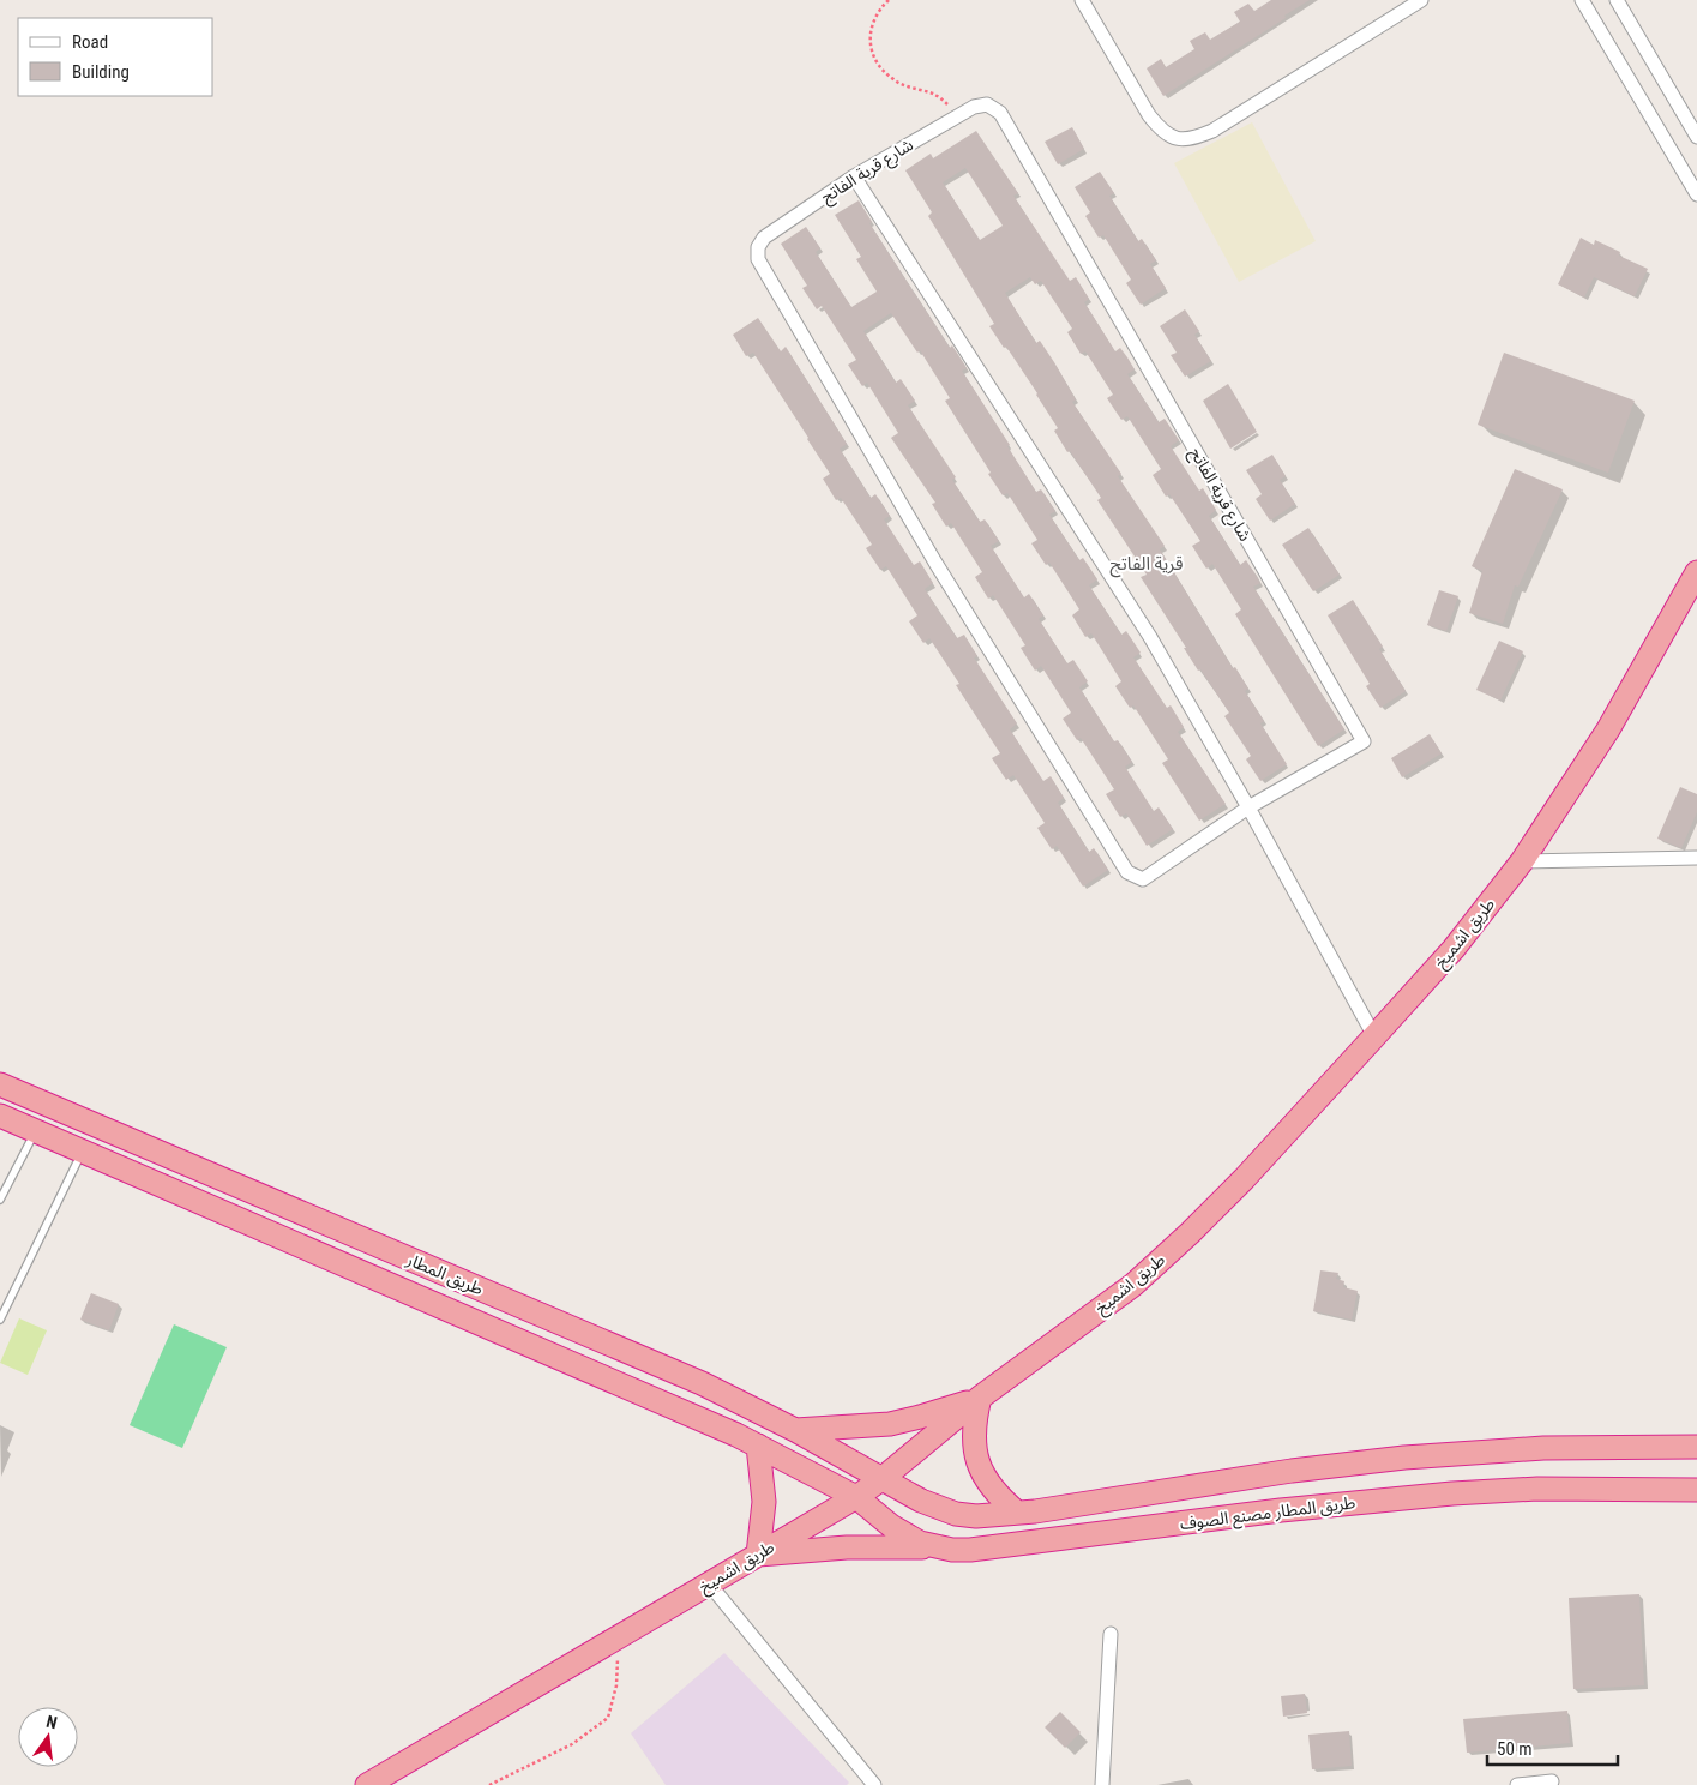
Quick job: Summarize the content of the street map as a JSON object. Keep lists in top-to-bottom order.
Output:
{
  "streets": {
    "highway": ["طريق اشميخ", "طريق المطار", "طريق المطار مصنع الصوف"],
    "street": ["شارع قرية الفاتح"]
  },
  "crossings": [
    ["طريق اشميخ", "طريق المطار"],
    ["طريق اشميخ", "طريق المطار مصنع الصوف"],
    ["طريق المطار", "طريق المطار مصنع الصوف"]
  ],
  "districts": ["قرية الفاتح"],
  "legend": ["Road", "Building"],
  "scale_bar": "50 m",
  "north": "top"
}
